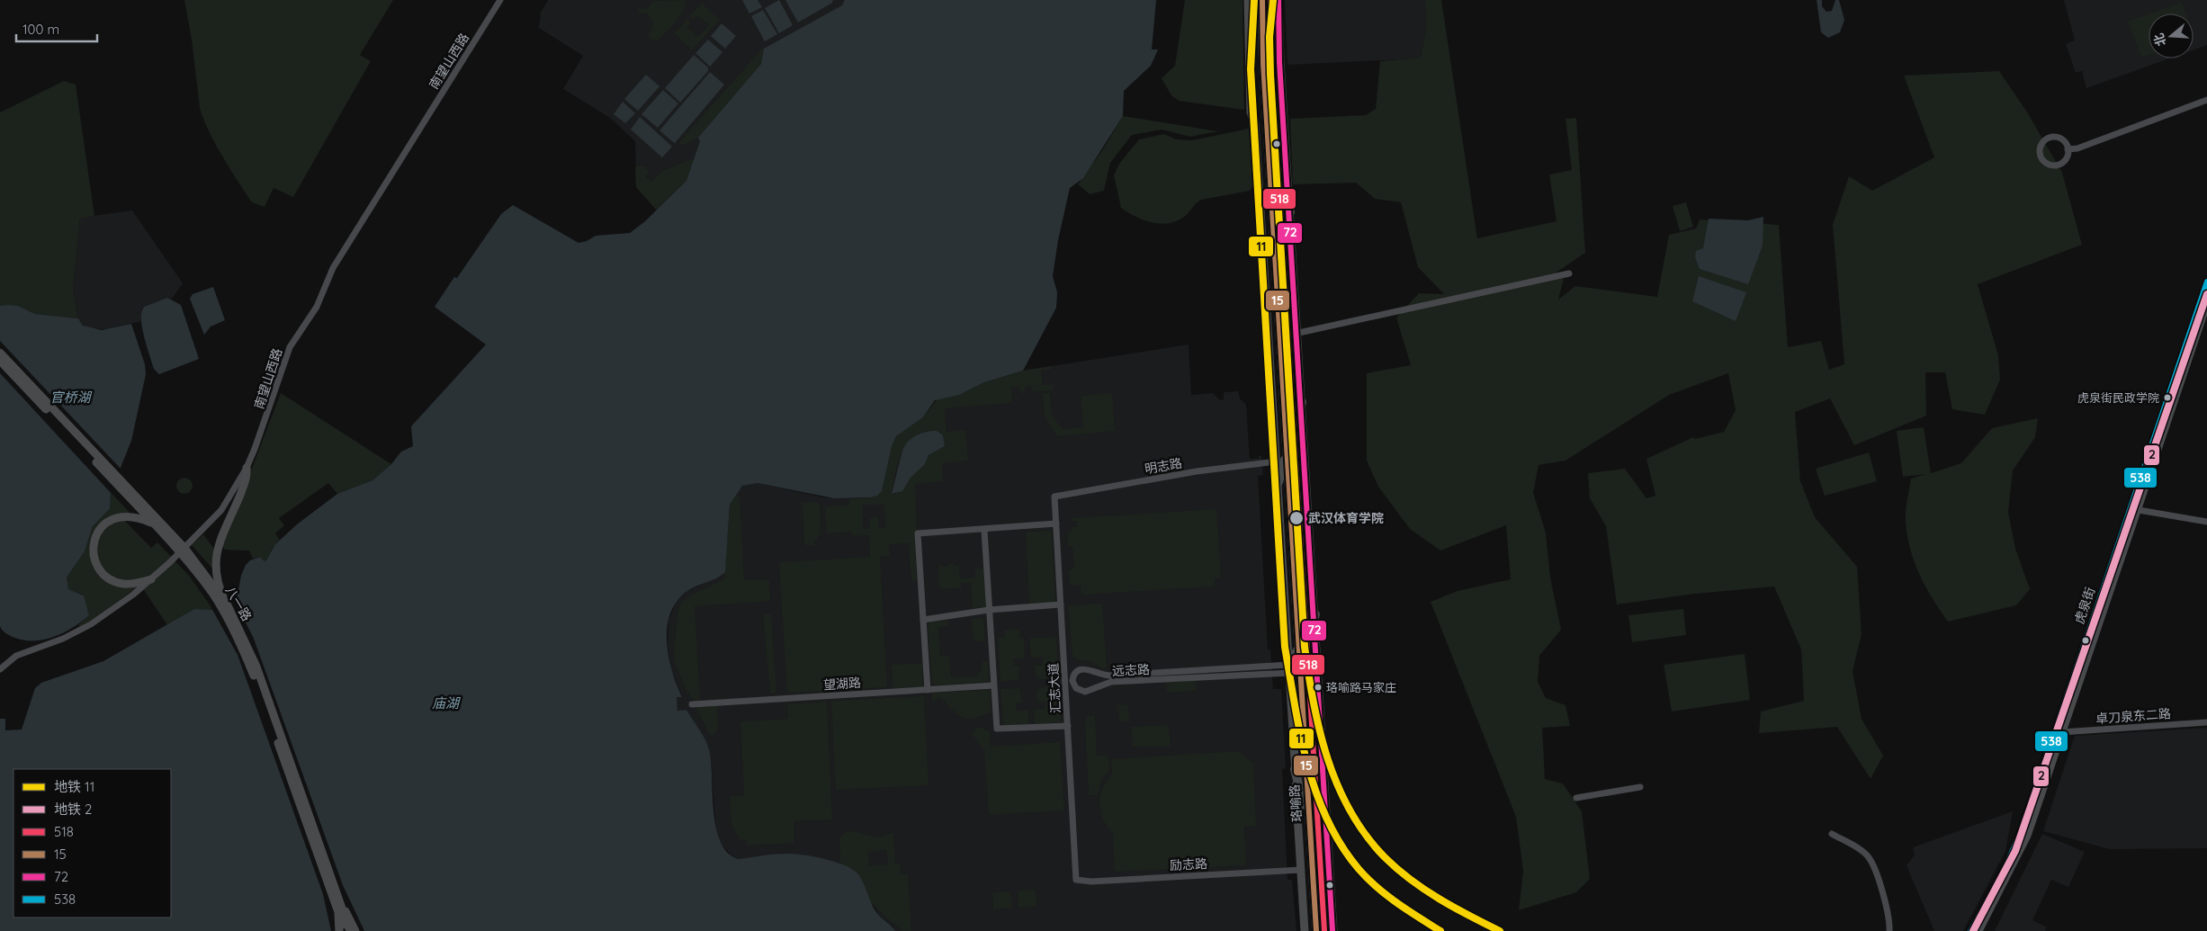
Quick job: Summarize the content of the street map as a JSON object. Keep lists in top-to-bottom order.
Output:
{
  "streets": {
    "highway": ["珞喻路"],
    "main road": ["八一路", "虎泉街"],
    "street": [
      "南望山西路",
      "明志路",
      "远志路",
      "望湖路",
      "汇志大道",
      "卓刀泉东二路",
      "励志路"
    ]
  },
  "crossings": [
    ["明志路", "汇志大道"],
    ["虎泉街", "卓刀泉东二路"],
    ["汇志大道", "励志路"]
  ],
  "water": ["官桥湖", "庙湖"],
  "places": ["虎泉街民政学院", "武汉体育学院", "珞喻路马家庄"],
  "lines": [
    "metro line 11",
    "transit line 518",
    "transit line 15",
    "transit line 72",
    "transit line 538",
    "metro line 2"
  ],
  "legend": [
    "地铁 11",
    "地铁 2",
    "518",
    "15",
    "72",
    "538"
  ],
  "scale_bar": "100 m",
  "north": "left"
}
